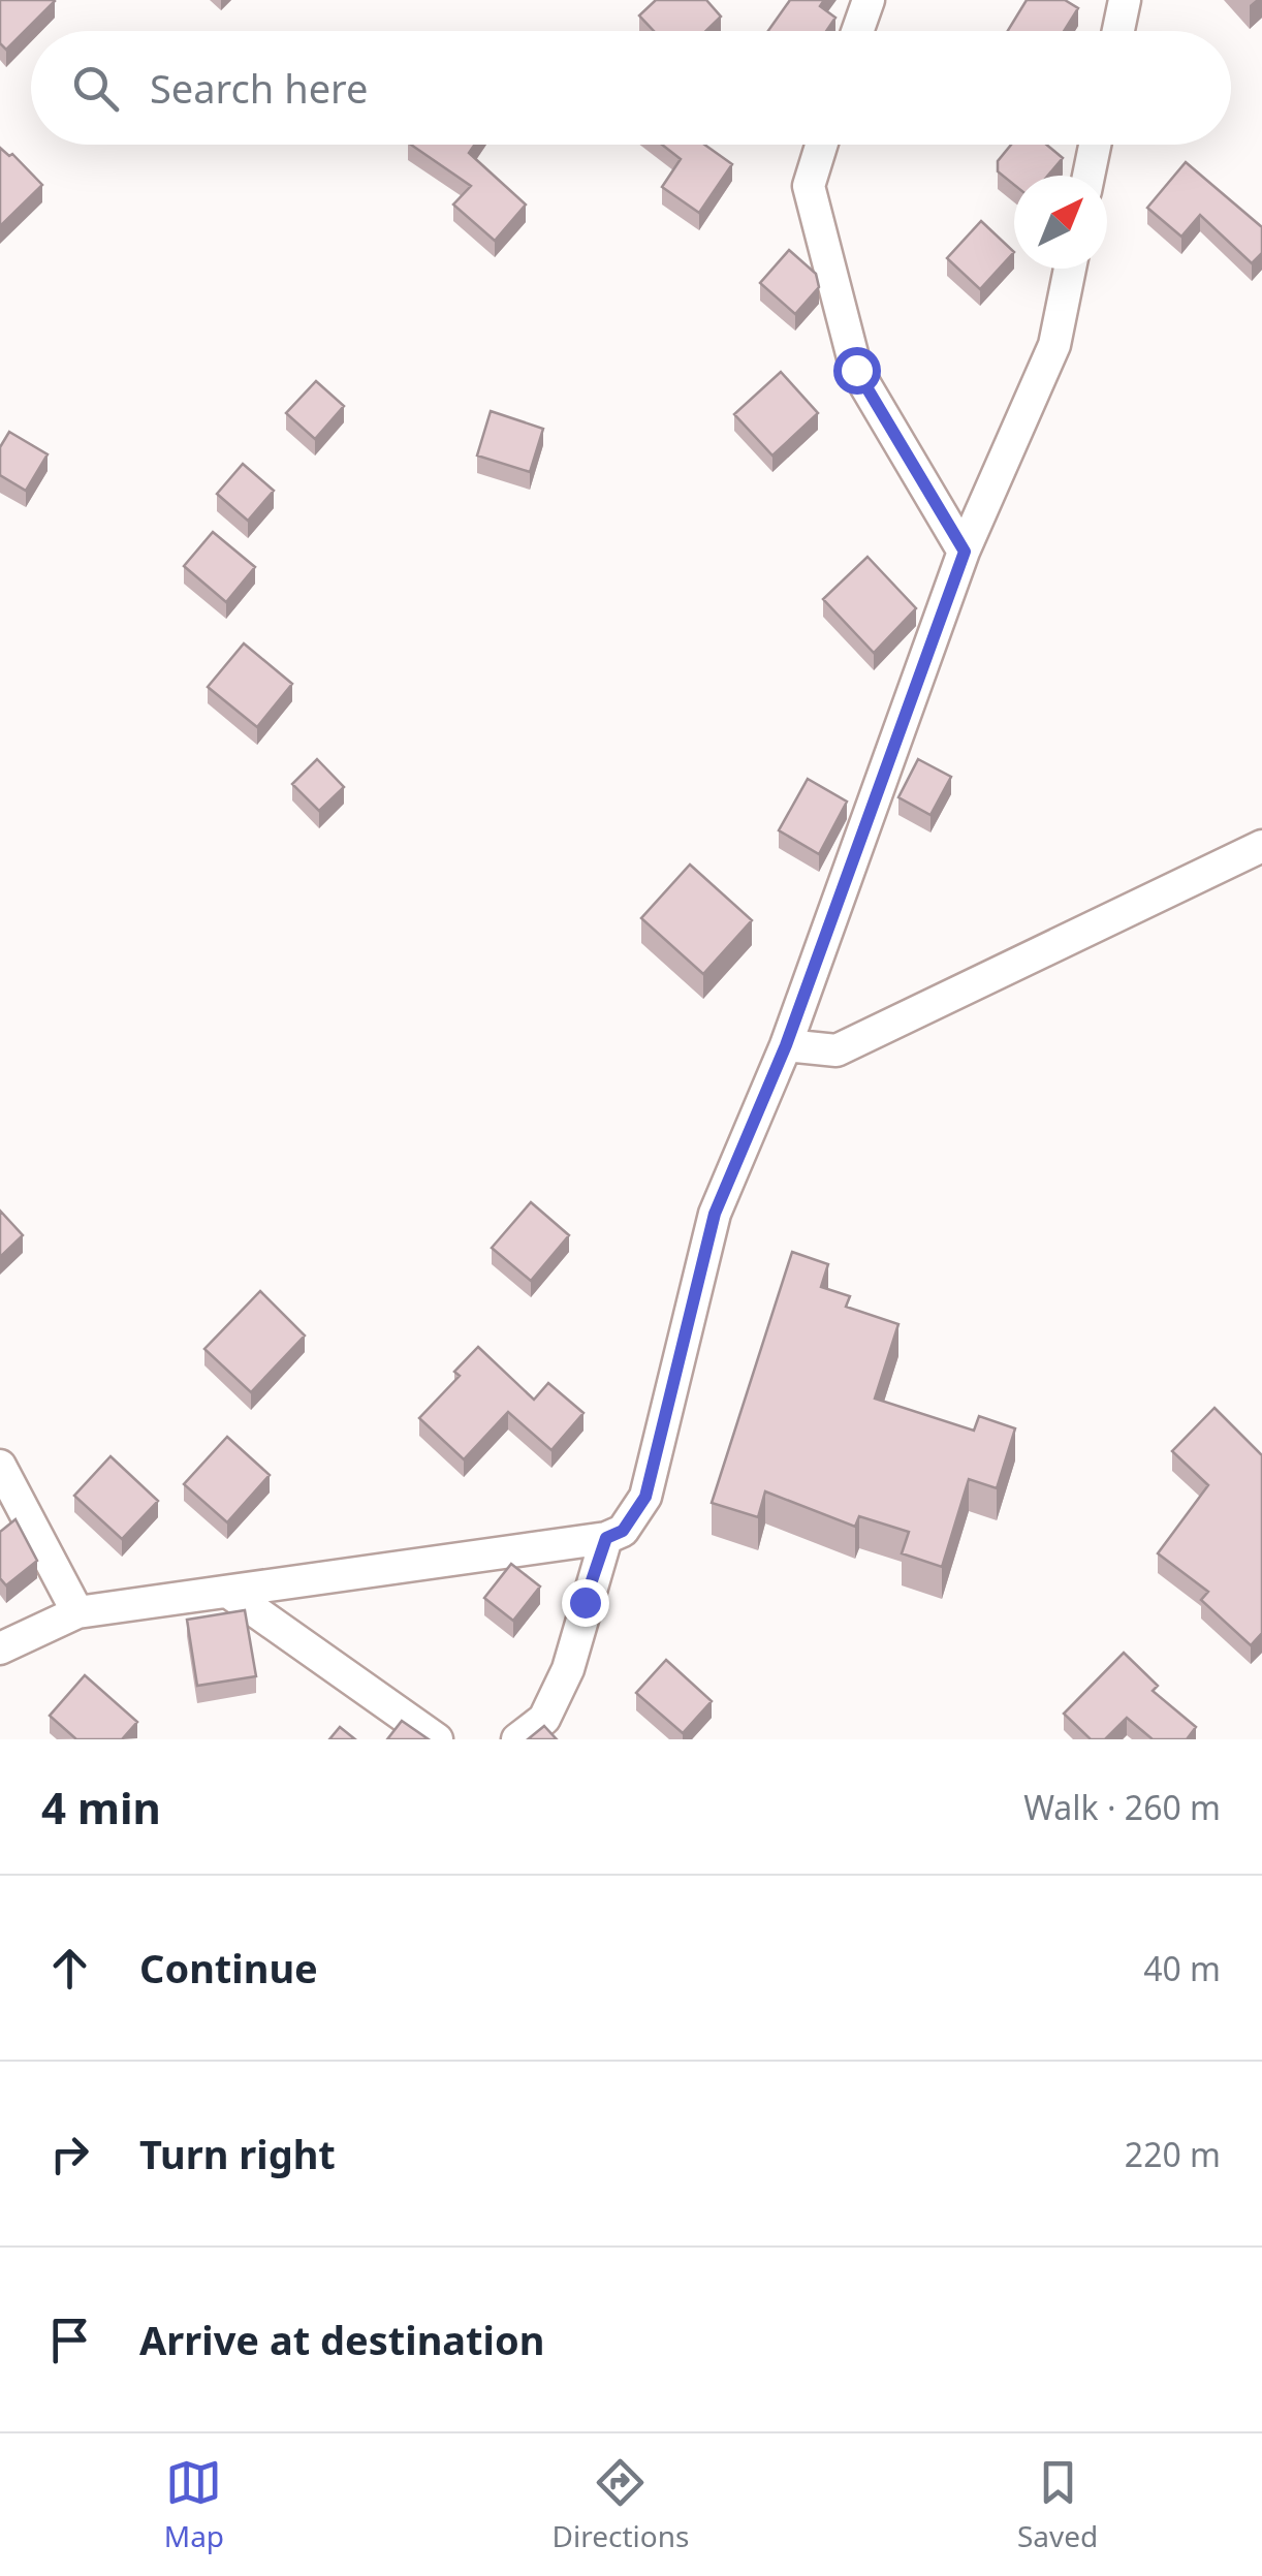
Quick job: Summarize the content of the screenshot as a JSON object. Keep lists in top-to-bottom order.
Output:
{
  "north": "top right",
  "page": {
    "search": "Search here",
    "heading": ["4 min", "Walk · 260 m"],
    "list": [
      ["Continue", "40 m"],
      ["Turn right", "220 m"],
      "Arrive at destination"
    ],
    "nav": ["Map", "Directions", "Saved"]
  }
}
